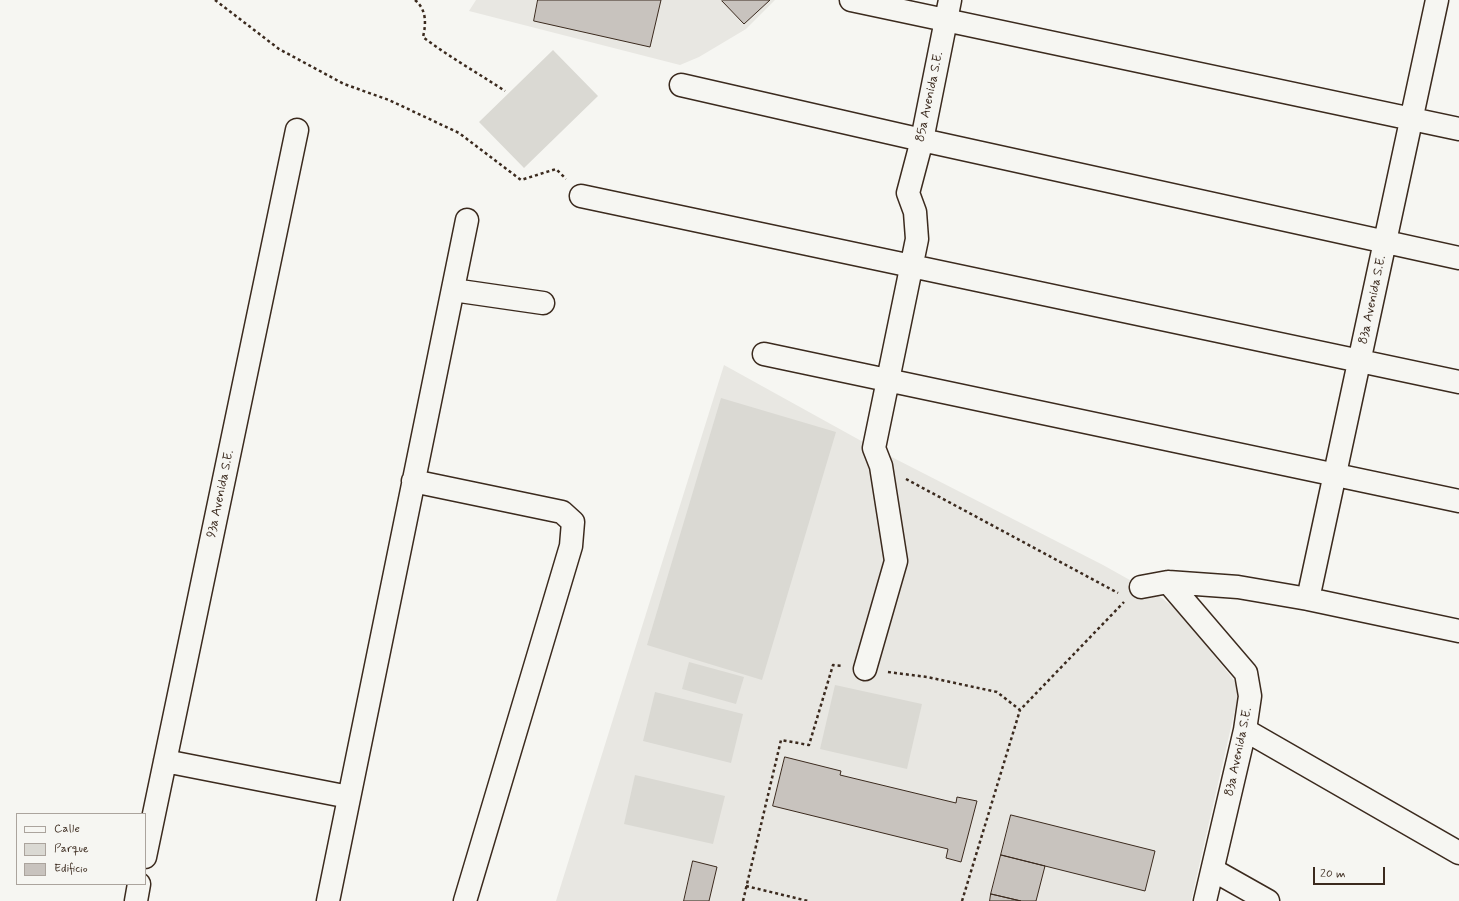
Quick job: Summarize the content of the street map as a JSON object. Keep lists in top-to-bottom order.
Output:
{
  "streets": {
    "street": ["85a Avenida S.E.", "83a Avenida S.E.", "93a Avenida S.E."]
  },
  "legend": ["Calle", "Parque", "Edificio"],
  "scale_bar": "20 m"
}
